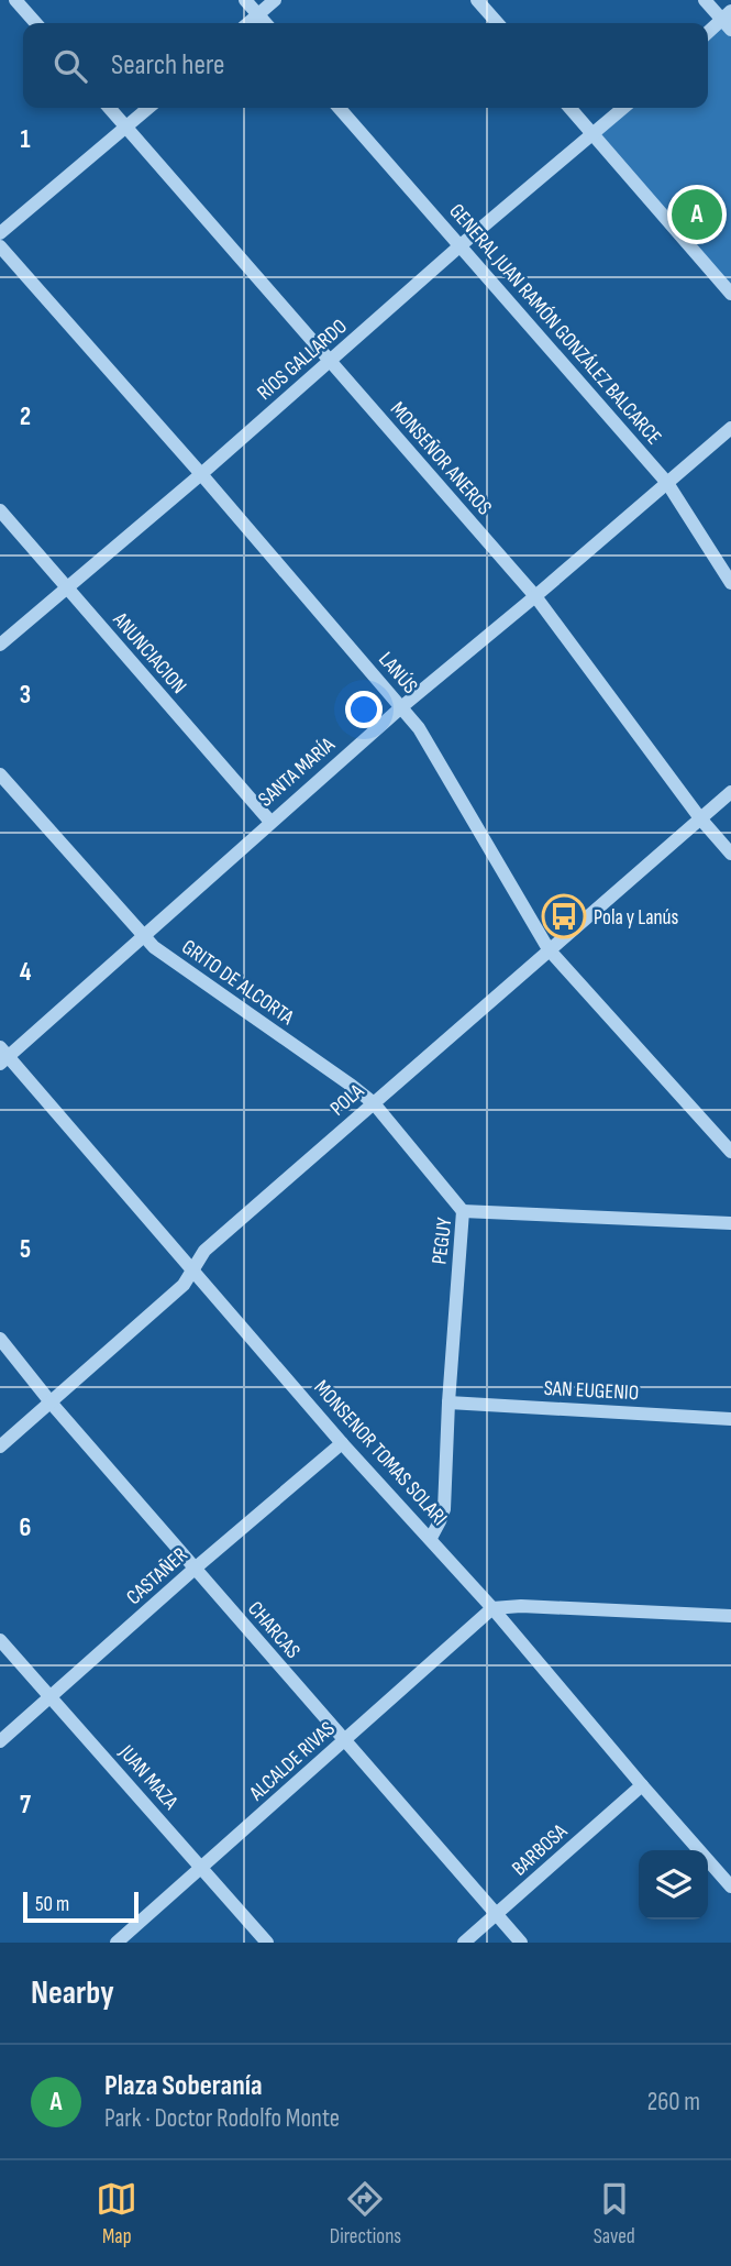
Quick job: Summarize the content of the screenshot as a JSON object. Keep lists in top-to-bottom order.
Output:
{
  "streets": {
    "street": [
      "GENERAL JUAN RAMÓN GONZÁLEZ BALCARCE",
      "RÍOS GALLARDO",
      "MONSEÑOR ANEROS",
      "ANUNCIACION",
      "LANÚS",
      "SANTA MARÍA",
      "GRITO DE ALCORTA",
      "POLA",
      "PEGUY",
      "SAN EUGENIO",
      "MONSENOR TOMAS SOLARI",
      "CASTAÑER",
      "CHARCAS",
      "ALCALDE RIVAS",
      "JUAN MAZA",
      "BARBOSA"
    ]
  },
  "crossings": [
    ["GENERAL JUAN RAMÓN GONZÁLEZ BALCARCE", "RÍOS GALLARDO"],
    ["GENERAL JUAN RAMÓN GONZÁLEZ BALCARCE", "SANTA MARÍA"],
    ["RÍOS GALLARDO", "MONSEÑOR ANEROS"],
    ["RÍOS GALLARDO", "ANUNCIACION"],
    ["RÍOS GALLARDO", "LANÚS"],
    ["MONSEÑOR ANEROS", "SANTA MARÍA"],
    ["MONSEÑOR ANEROS", "POLA"],
    ["ANUNCIACION", "SANTA MARÍA"],
    ["LANÚS", "SANTA MARÍA"],
    ["LANÚS", "POLA"],
    ["SANTA MARÍA", "GRITO DE ALCORTA"],
    ["SANTA MARÍA", "MONSENOR TOMAS SOLARI"],
    ["GRITO DE ALCORTA", "POLA"],
    ["GRITO DE ALCORTA", "PEGUY"],
    ["POLA", "MONSENOR TOMAS SOLARI"],
    ["POLA", "CHARCAS"],
    ["PEGUY", "SAN EUGENIO"],
    ["PEGUY", "MONSENOR TOMAS SOLARI"],
    ["MONSENOR TOMAS SOLARI", "CASTAÑER"],
    ["MONSENOR TOMAS SOLARI", "ALCALDE RIVAS"],
    ["MONSENOR TOMAS SOLARI", "BARBOSA"],
    ["CASTAÑER", "CHARCAS"],
    ["CASTAÑER", "JUAN MAZA"],
    ["CHARCAS", "ALCALDE RIVAS"],
    ["CHARCAS", "BARBOSA"],
    ["ALCALDE RIVAS", "JUAN MAZA"]
  ],
  "places": {
    "bus stop": ["Pola y Lanús"]
  },
  "scale_bar": "50 m",
  "page": {
    "search": "Search here",
    "pins": "A",
    "scale": "50 m",
    "heading": "Nearby",
    "list": [
      {
        "mark": "A",
        "name": "Plaza Soberanía",
        "note": "Park · Doctor Rodolfo Monte",
        "value": "260 m"
      }
    ],
    "nav": ["Map", "Directions", "Saved"]
  },
  "grid": {
    "rows": [
      "1",
      "2",
      "3",
      "4",
      "5",
      "6",
      "7"
    ]
  }
}
